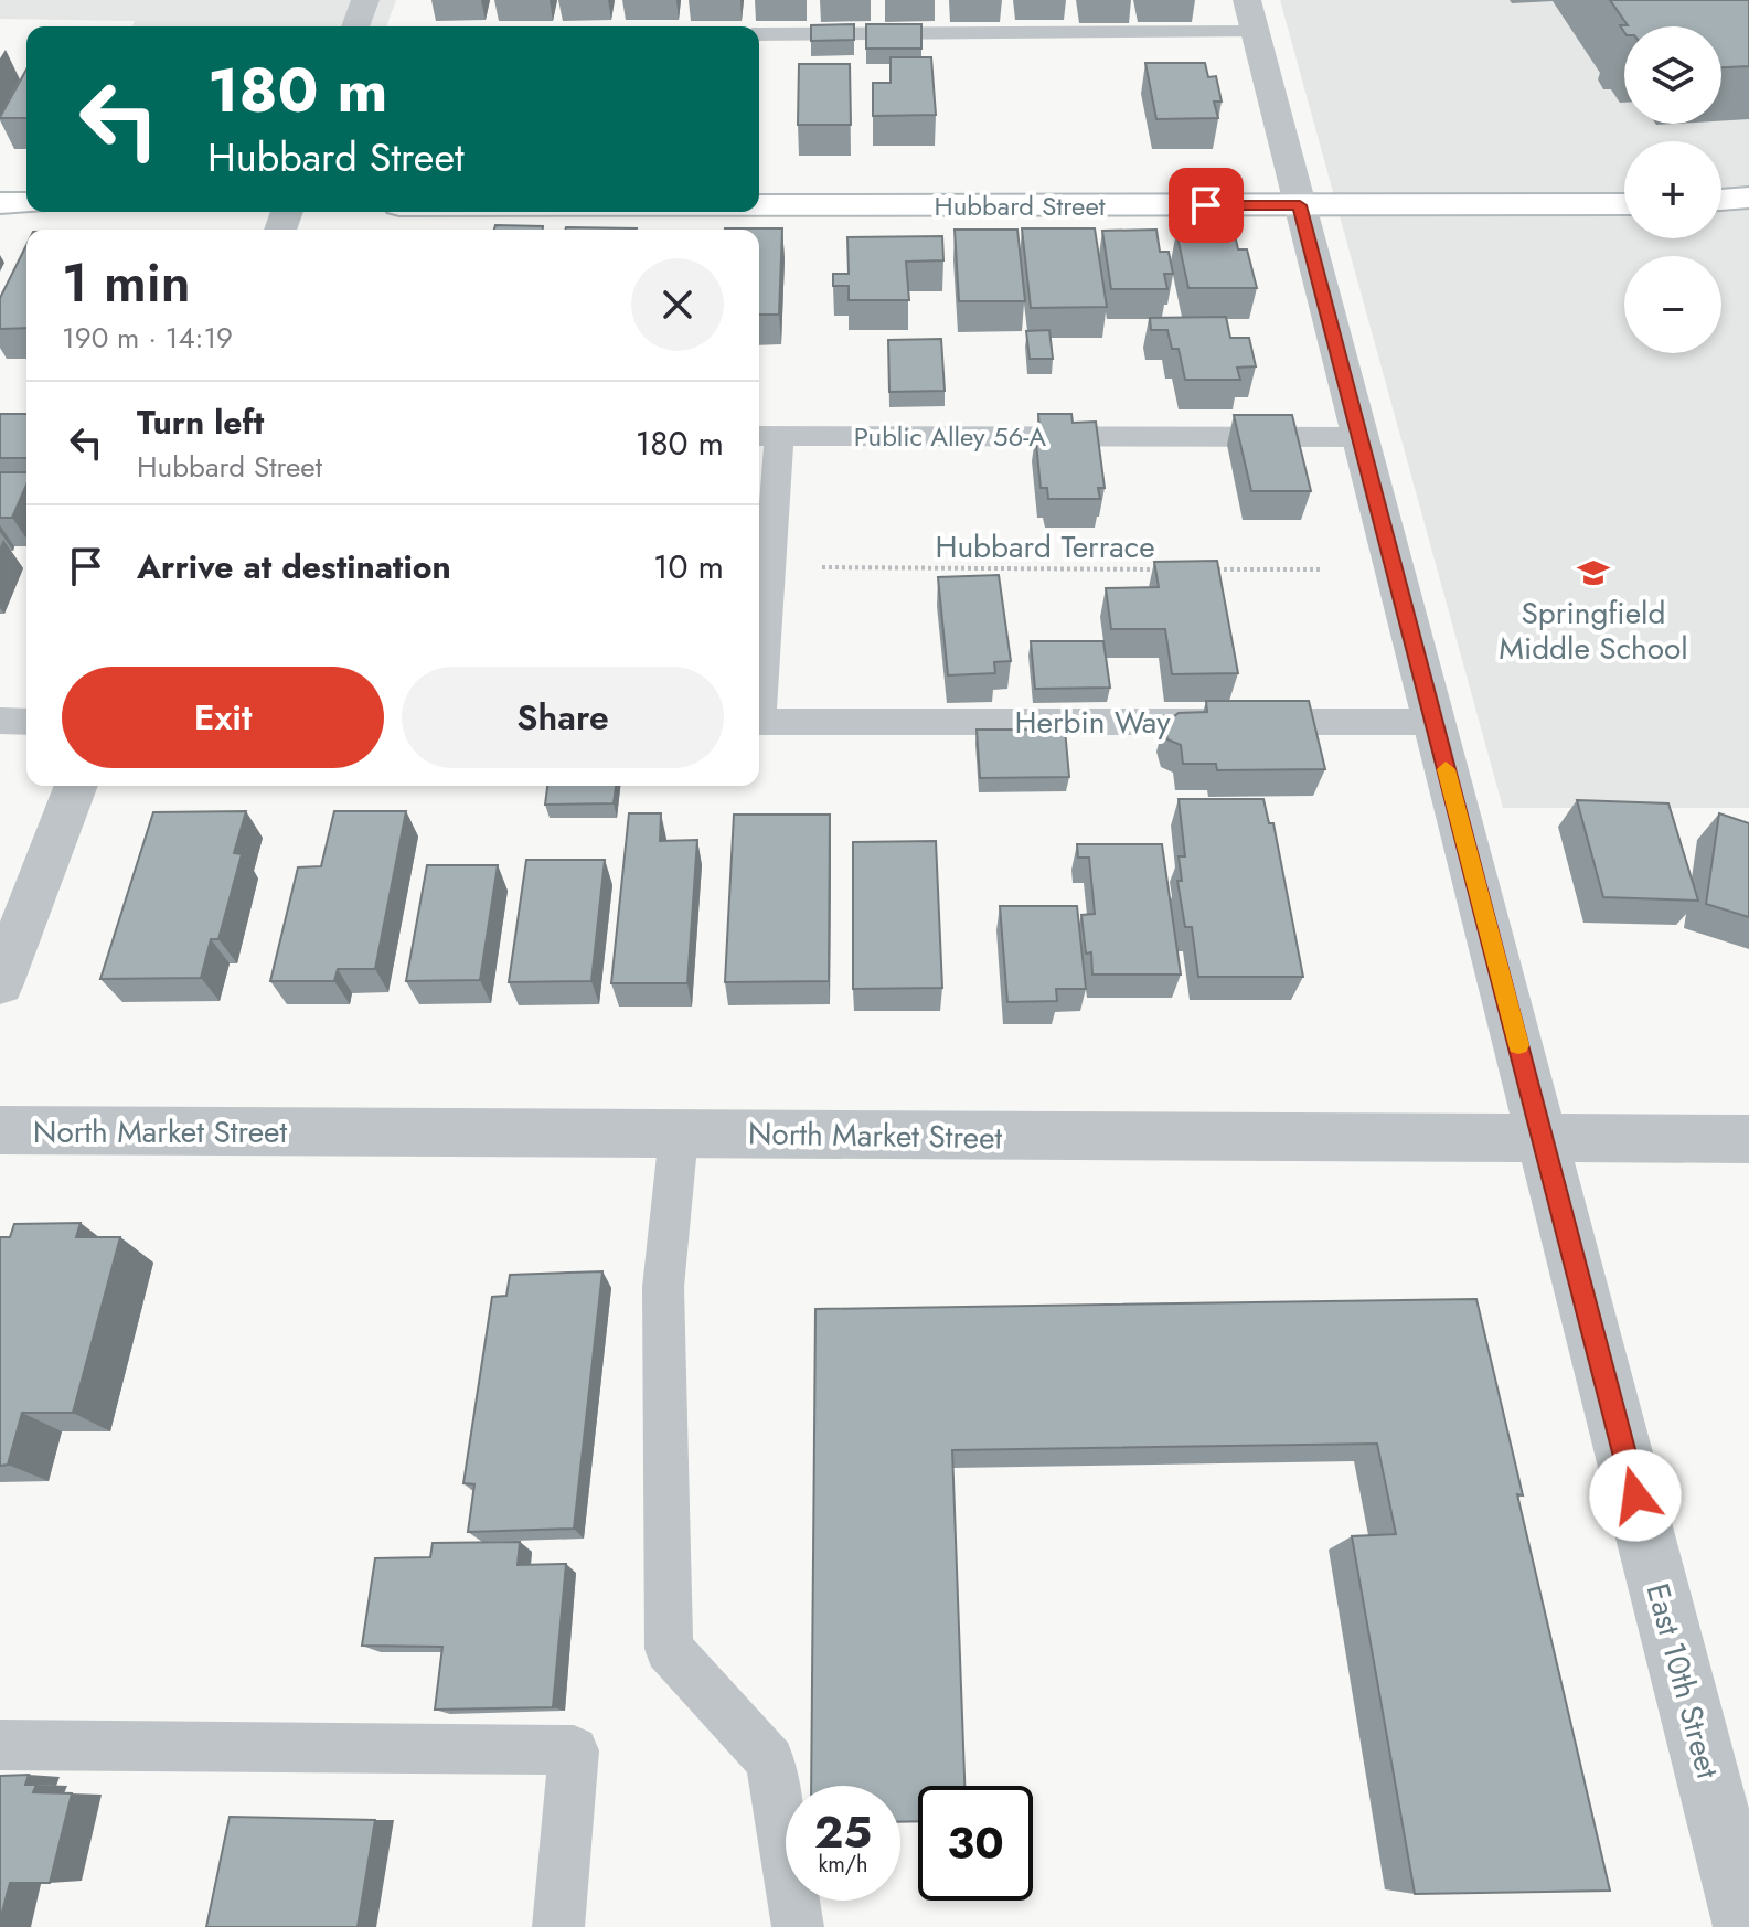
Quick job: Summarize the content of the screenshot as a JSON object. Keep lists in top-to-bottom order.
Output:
{
  "streets": {
    "main road": ["Hubbard Street"],
    "street": ["North Market Street", "East 10th Street"],
    "lane": ["Public Alley 56-A", "Herbin Way"],
    "path": ["Hubbard Terrace"]
  },
  "crossings": [
    ["Hubbard Street", "East 10th Street"],
    ["Public Alley 56-A", "East 10th Street"],
    ["Herbin Way", "East 10th Street"],
    ["North Market Street", "East 10th Street"]
  ],
  "places": {
    "school or university": ["Springfield Middle School"]
  },
  "page": {
    "map_buttons": ["+", "−"],
    "turn": ["180 m", "Hubbard Street"],
    "heading": ["1 min", "190 m · 14:19"],
    "list": [
      {
        "name": "Turn left",
        "note": "Hubbard Street",
        "value": "180 m"
      },
      {
        "name": "Arrive at destination",
        "value": "10 m"
      }
    ],
    "buttons": ["Exit", "Share"],
    "speed": "25 km/h",
    "limit": "30"
  }
}
